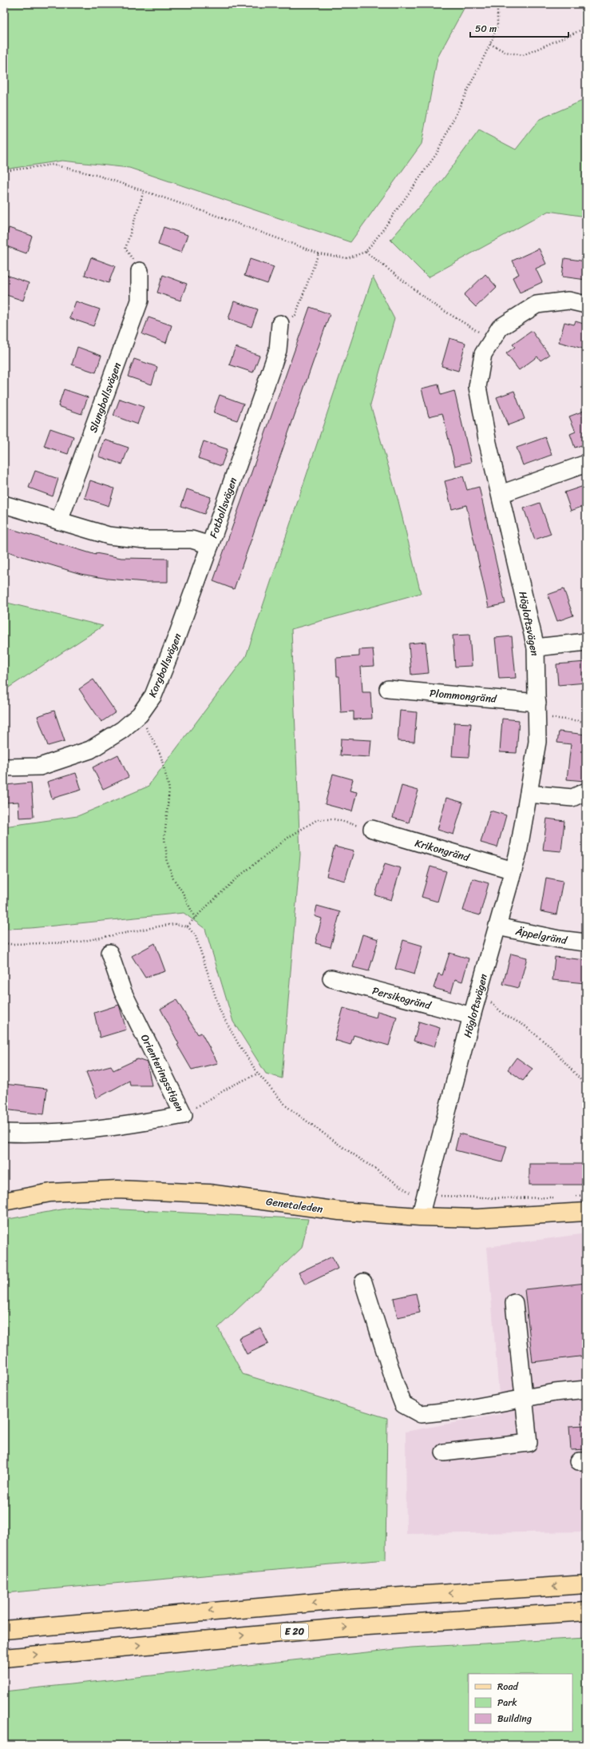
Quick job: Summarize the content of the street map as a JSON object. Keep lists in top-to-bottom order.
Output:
{
  "streets": {
    "main road": ["Genetaleden", "E 20"],
    "street": [
      "Slungbollsvägen",
      "Fotbollsvägen",
      "Högloftsvägen",
      "Korgbollsvägen",
      "Plommongränd",
      "Krikongränd",
      "Äppelgränd",
      "Persikogränd",
      "Orienteringsstigen"
    ]
  },
  "crossings": [
    ["Slungbollsvägen", "Fotbollsvägen"],
    ["Fotbollsvägen", "Korgbollsvägen"],
    ["Högloftsvägen", "Plommongränd"],
    ["Högloftsvägen", "Krikongränd"],
    ["Högloftsvägen", "Äppelgränd"],
    ["Högloftsvägen", "Persikogränd"],
    ["Högloftsvägen", "Genetaleden"]
  ],
  "legend": ["Road", "Park", "Building"],
  "scale_bar": "50 m"
}
